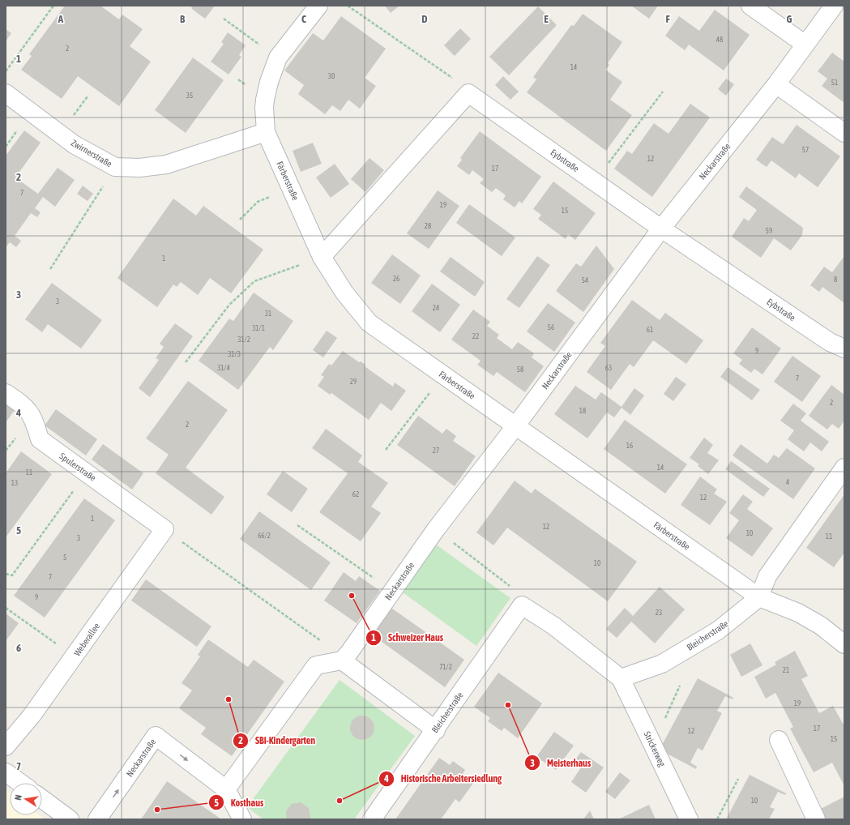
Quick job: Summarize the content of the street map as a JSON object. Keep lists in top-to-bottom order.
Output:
{
  "streets": {
    "street": [
      "Zwirnerstraße",
      "Eybstraße",
      "Neckarstraße",
      "Färberstraße",
      "Spulerstraße",
      "Bleicherstraße",
      "Weberallee",
      "Strickerweg"
    ]
  },
  "crossings": [
    ["Zwirnerstraße", "Färberstraße"],
    ["Eybstraße", "Neckarstraße"],
    ["Eybstraße", "Färberstraße"],
    ["Neckarstraße", "Färberstraße"],
    ["Färberstraße", "Bleicherstraße"],
    ["Spulerstraße", "Weberallee"],
    ["Bleicherstraße", "Strickerweg"]
  ],
  "places": [
    "Schweizer Haus",
    "SBI-Kindergarten",
    "Meisterhaus",
    "Historische Arbeitersiedlung",
    "Kosthaus"
  ],
  "house_numbers": [
    "48",
    "2",
    "14",
    "30",
    "51",
    "35",
    "57",
    "12",
    "17",
    "7",
    "19",
    "15",
    "28",
    "59",
    "1",
    "26",
    "8",
    "54",
    "3",
    "24",
    "31",
    "56",
    "31/1",
    "61",
    "22",
    "31/2",
    "9",
    "31/3",
    "31/4",
    "63",
    "58",
    "7",
    "29",
    "2",
    "18",
    "2",
    "16",
    "27",
    "14",
    "11",
    "4",
    "13",
    "62",
    "12",
    "1",
    "12",
    "10",
    "66/2",
    "11",
    "3",
    "5",
    "10",
    "7",
    "9",
    "23",
    "71/2",
    "21",
    "19",
    "17",
    "12",
    "15",
    "10"
  ],
  "north": "left",
  "grid": {
    "columns": [
      "A",
      "B",
      "C",
      "D",
      "E",
      "F",
      "G"
    ],
    "rows": [
      "1",
      "2",
      "3",
      "4",
      "5",
      "6",
      "7"
    ]
  }
}
